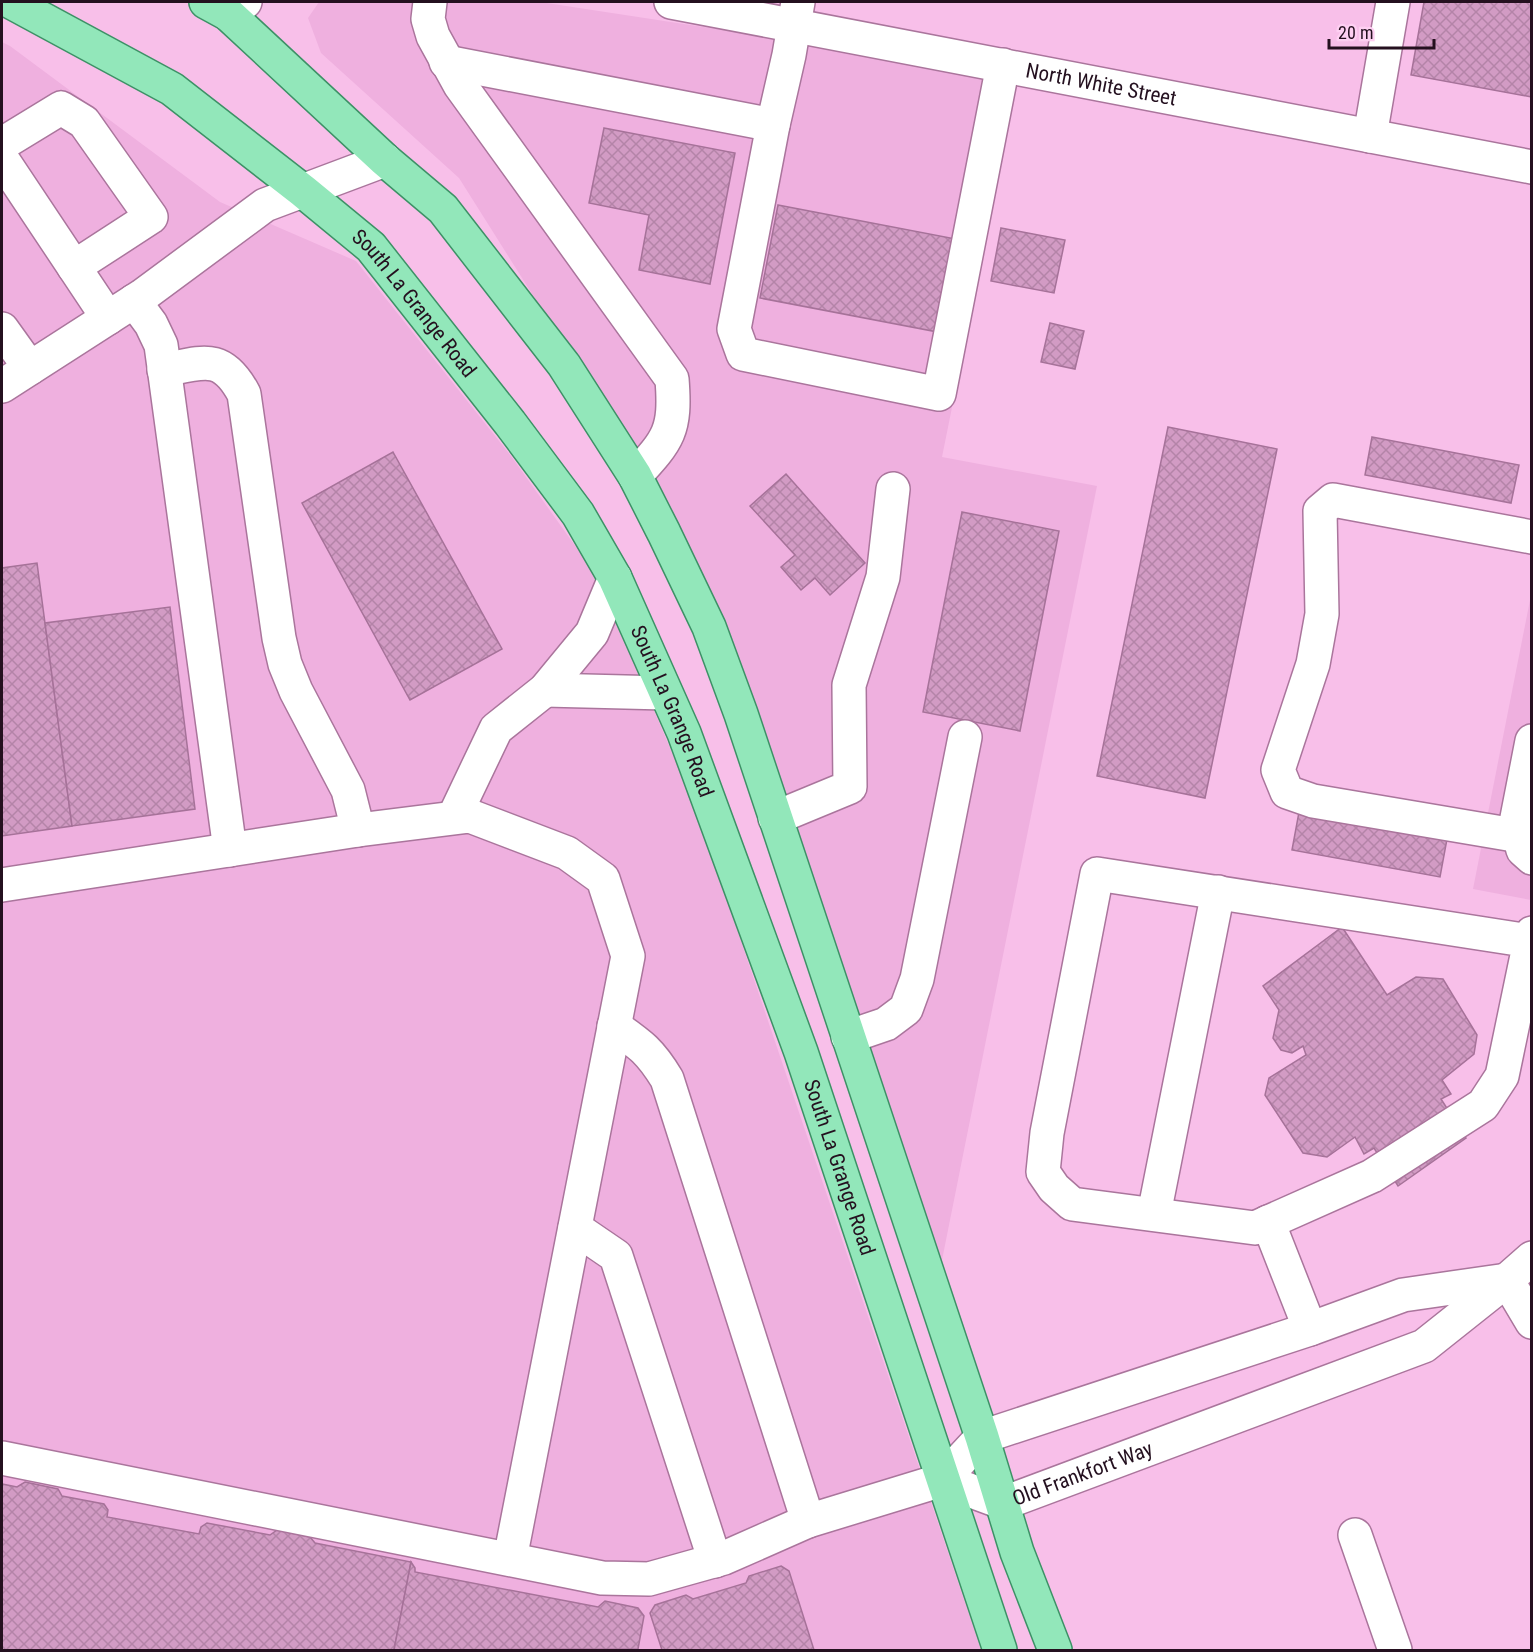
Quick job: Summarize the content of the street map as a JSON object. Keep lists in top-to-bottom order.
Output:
{
  "streets": {
    "main road": ["South La Grange Road"],
    "street": ["North White Street", "Old Frankfort Way"]
  },
  "crossings": [
    ["South La Grange Road", "Old Frankfort Way"]
  ],
  "scale_bar": "20 m"
}
